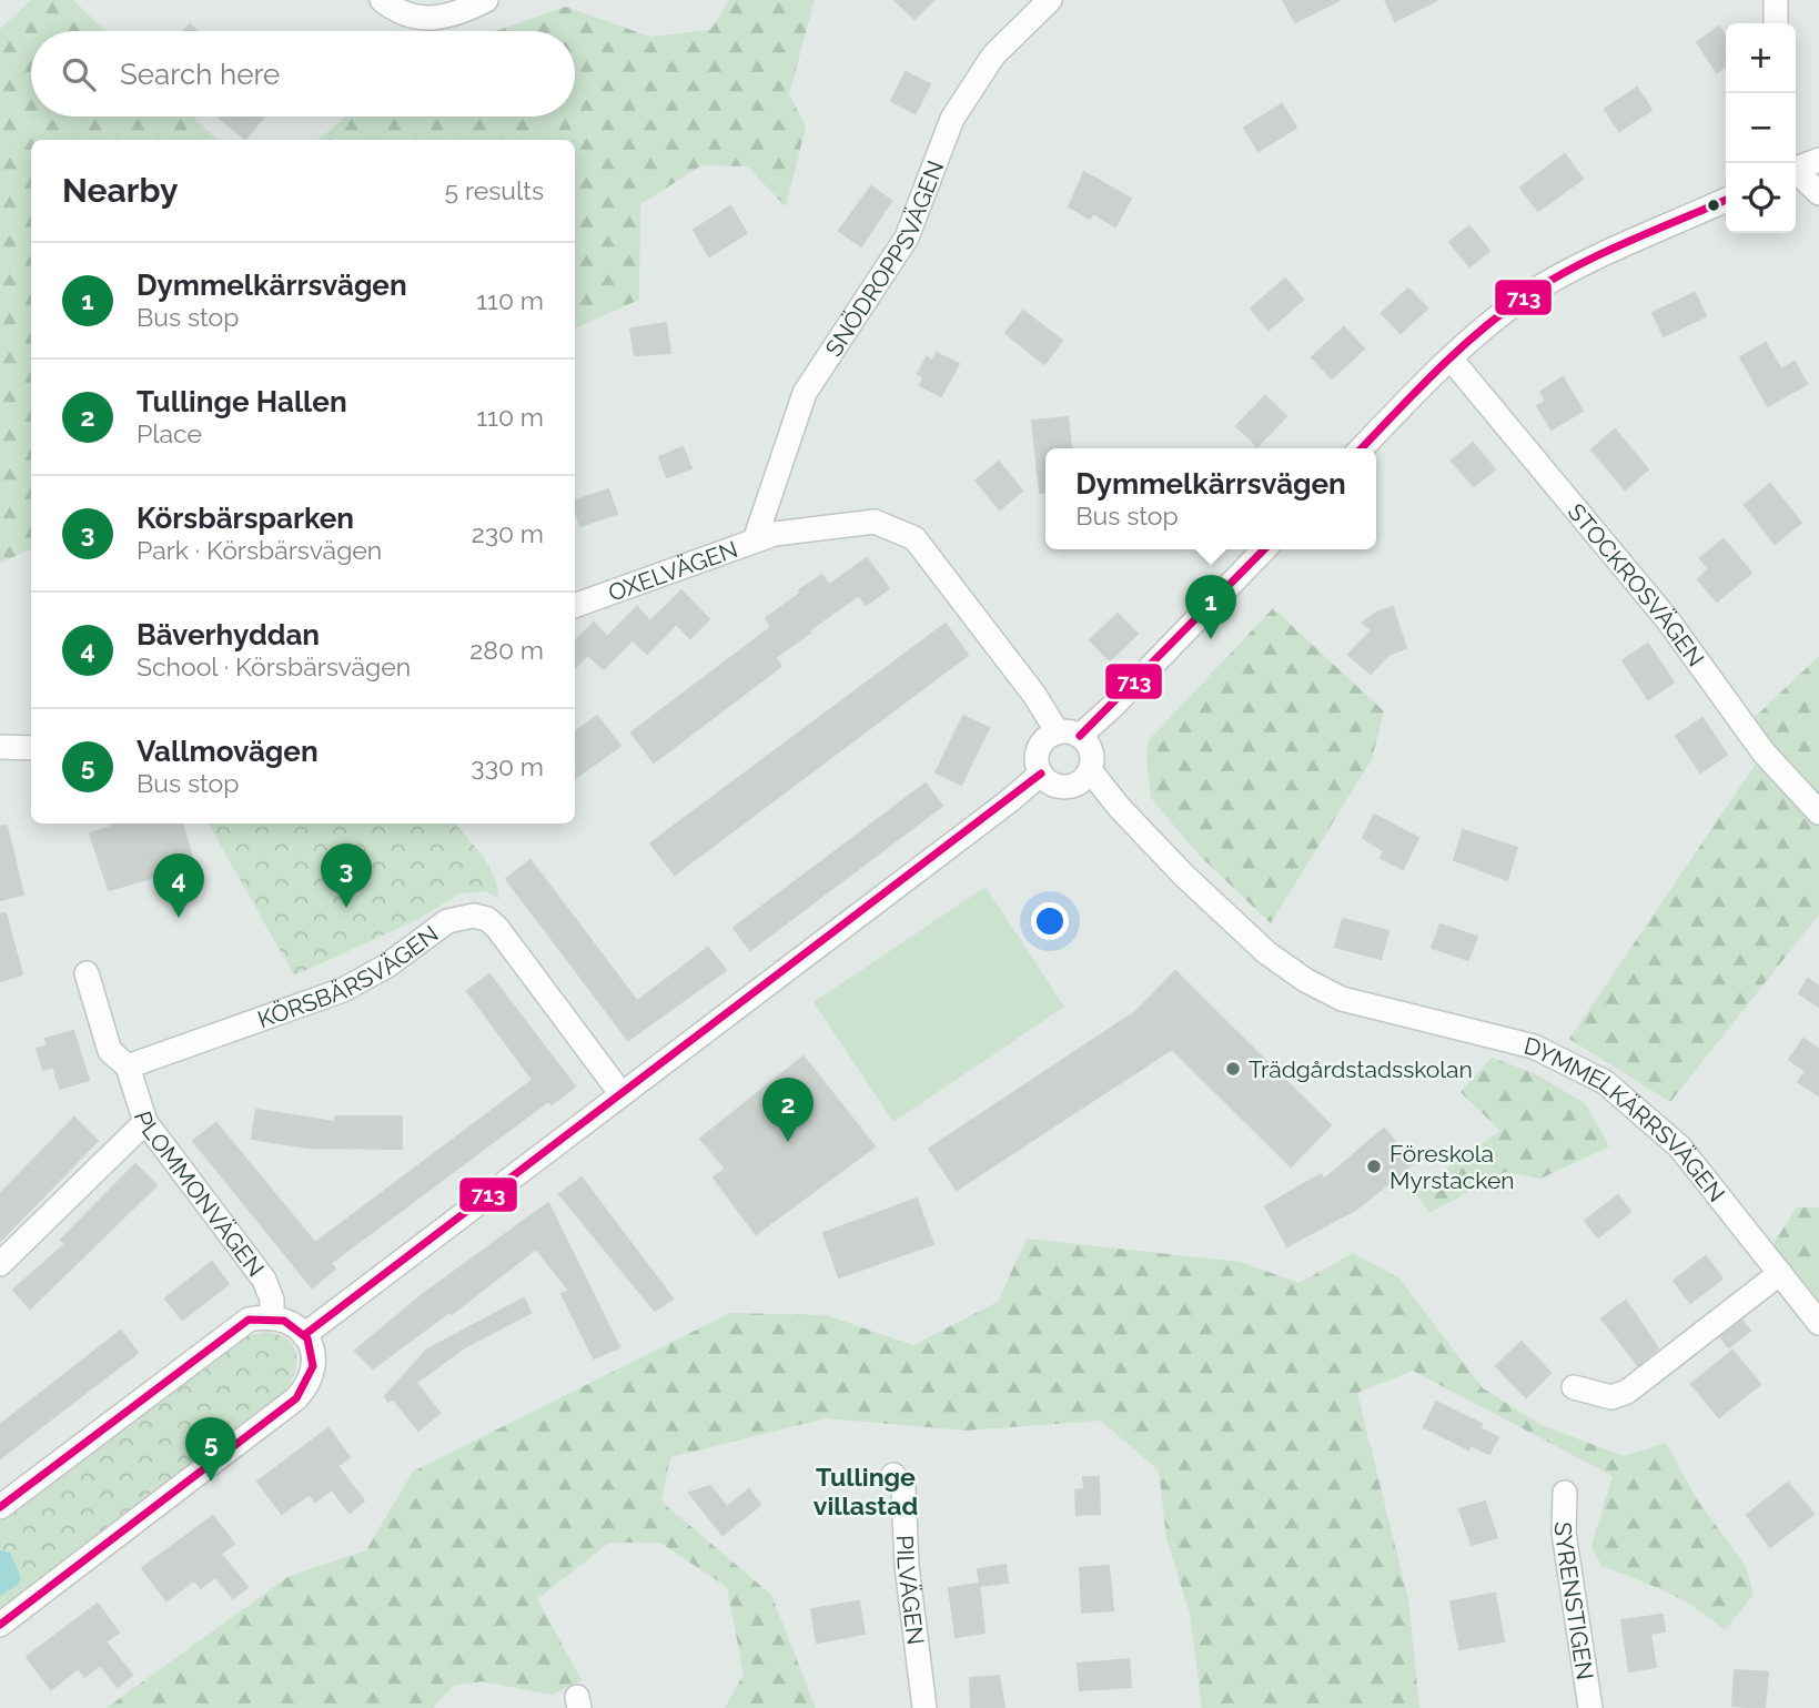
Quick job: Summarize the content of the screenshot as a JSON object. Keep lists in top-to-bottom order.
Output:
{
  "streets": {
    "street": [
      "SNÖDROPPSVÄGEN",
      "OXELVÄGEN",
      "STOCKROSVÄGEN",
      "KÖRSBÄRSVÄGEN",
      "DYMMELKÄRRSVÄGEN",
      "PLOMMONVÄGEN",
      "PILVÄGEN",
      "SYRENSTIGEN"
    ]
  },
  "crossings": [
    ["SNÖDROPPSVÄGEN", "OXELVÄGEN"],
    ["KÖRSBÄRSVÄGEN", "PLOMMONVÄGEN"]
  ],
  "districts": ["Tullinge villastad"],
  "places": ["Trädgårdstadsskolan", "Föreskola Myrstacken"],
  "lines": ["transit line 713"],
  "page": {
    "map_buttons": ["+", "−"],
    "search": "Search here",
    "heading": ["Nearby", "5 results"],
    "list": [
      {
        "mark": "1",
        "name": "Dymmelkärrsvägen",
        "note": "Bus stop",
        "value": "110 m"
      },
      {
        "mark": "2",
        "name": "Tullinge Hallen",
        "note": "Place",
        "value": "110 m"
      },
      {
        "mark": "3",
        "name": "Körsbärsparken",
        "note": "Park · Körsbärsvägen",
        "value": "230 m"
      },
      {
        "mark": "4",
        "name": "Bäverhyddan",
        "note": "School · Körsbärsvägen",
        "value": "280 m"
      },
      {
        "mark": "5",
        "name": "Vallmovägen",
        "note": "Bus stop",
        "value": "330 m"
      }
    ],
    "popup": ["Dymmelkärrsvägen", "Bus stop"],
    "pins": [
      "1",
      "3",
      "4",
      "2",
      "5"
    ]
  }
}
